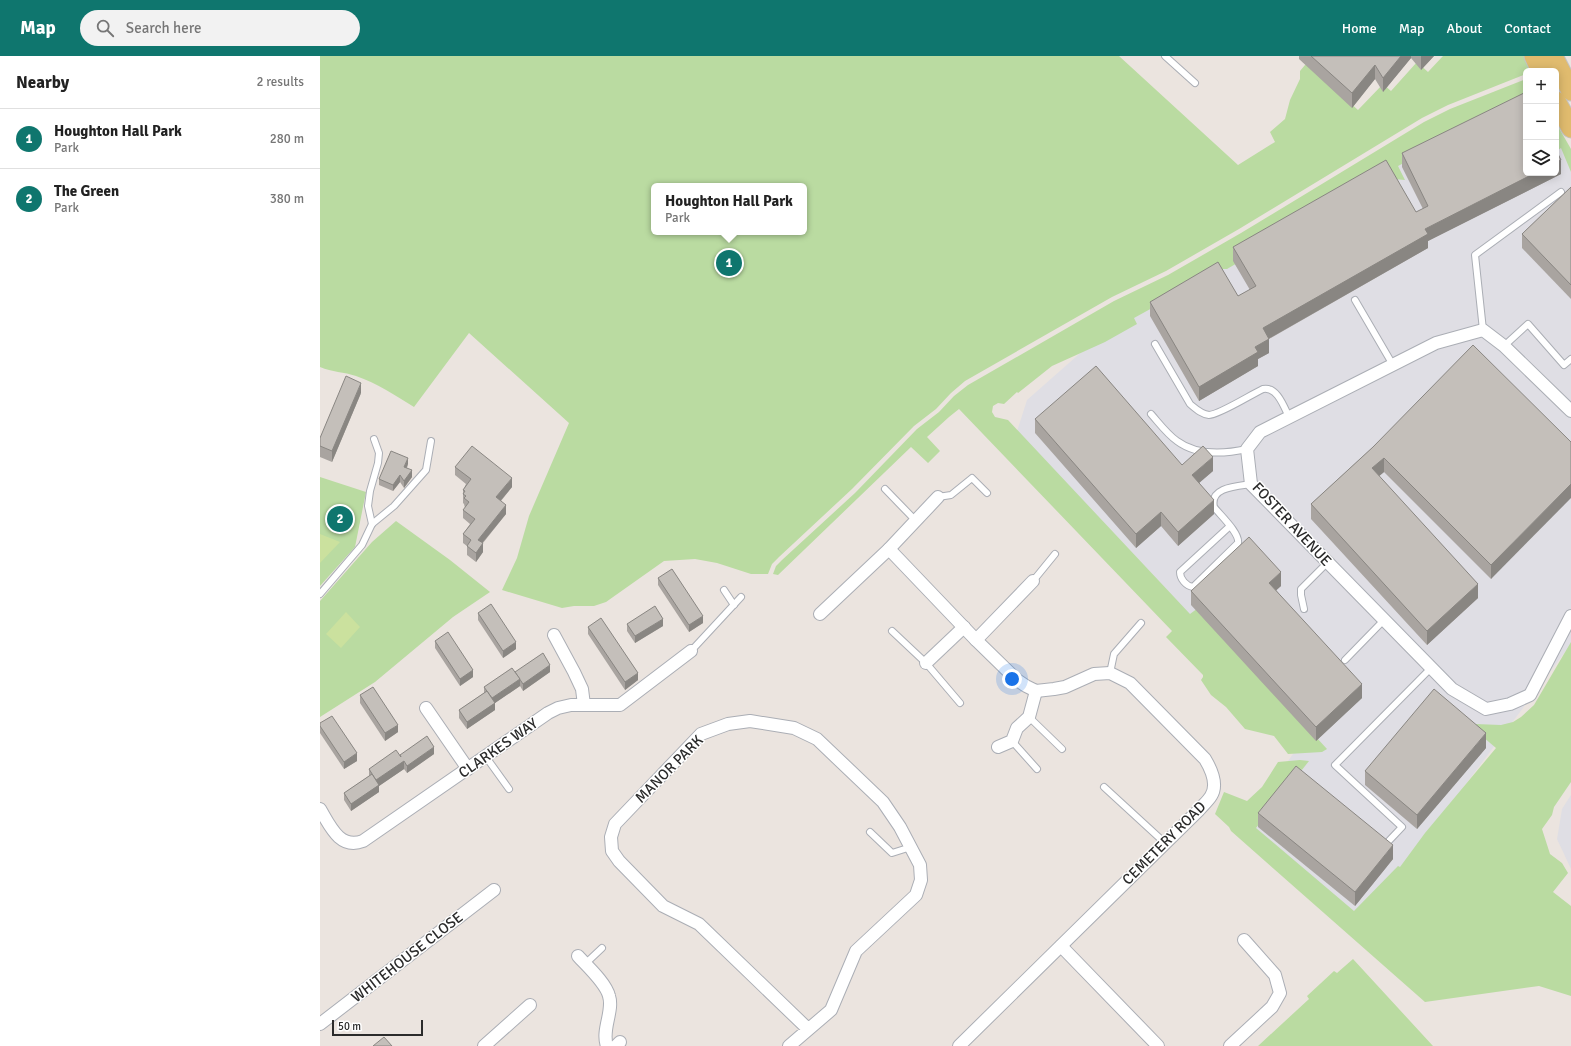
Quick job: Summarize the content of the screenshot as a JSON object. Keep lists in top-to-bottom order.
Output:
{
  "streets": {
    "street": [
      "FOSTER AVENUE",
      "CLARKES WAY",
      "MANOR PARK",
      "CEMETERY ROAD",
      "WHITEHOUSE CLOSE"
    ]
  },
  "scale_bar": "50 m",
  "page": {
    "header": "Map",
    "search": "Search here",
    "nav": [
      "Home",
      "Map",
      "About",
      "Contact"
    ],
    "heading": ["Nearby", "2 results"],
    "map_buttons": ["+", "−"],
    "list": [
      {
        "mark": "1",
        "name": "Houghton Hall Park",
        "note": "Park",
        "value": "280 m"
      },
      {
        "mark": "2",
        "name": "The Green",
        "note": "Park",
        "value": "380 m"
      }
    ],
    "popup": ["Houghton Hall Park", "Park"],
    "pins": ["1", "2"],
    "scale": "50 m"
  }
}
